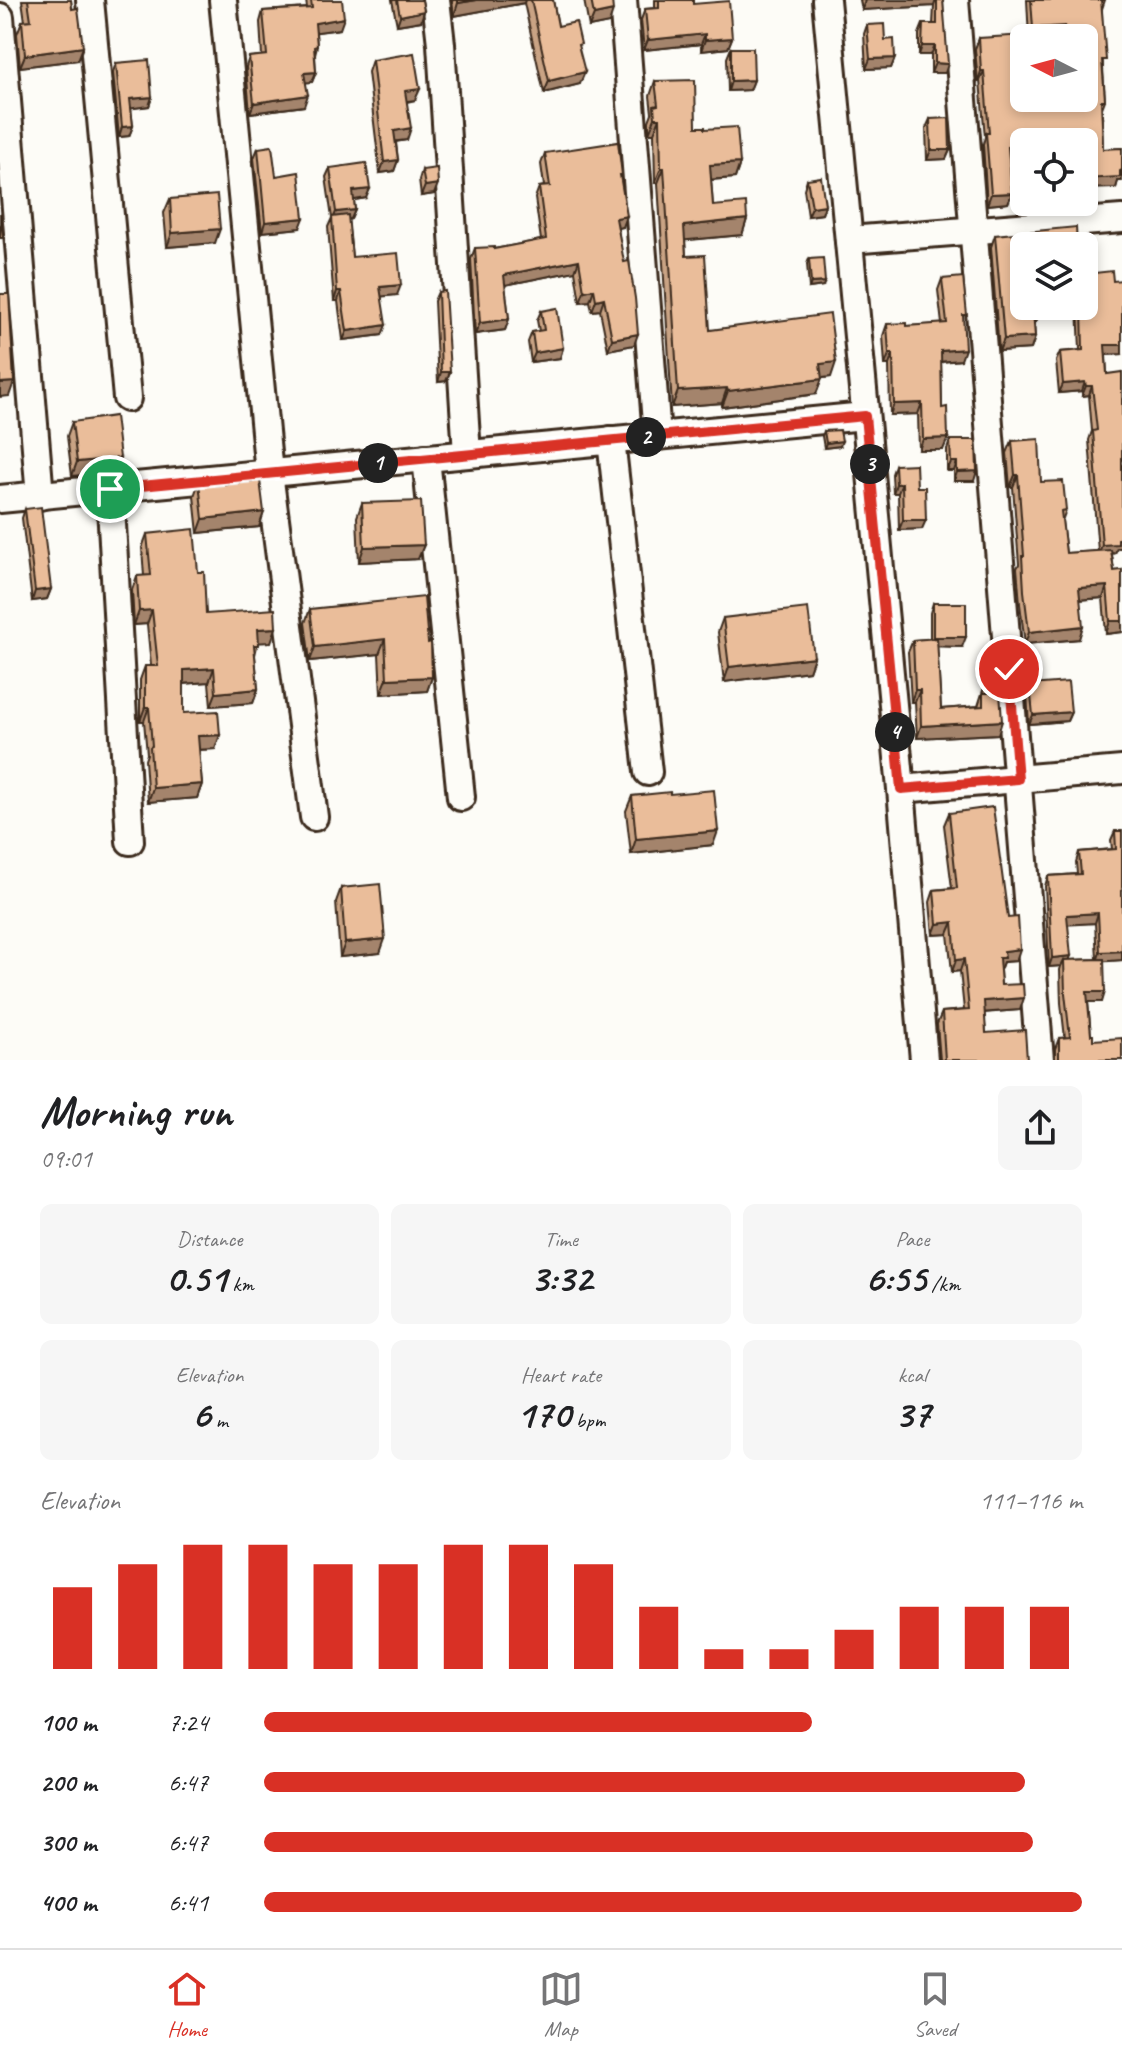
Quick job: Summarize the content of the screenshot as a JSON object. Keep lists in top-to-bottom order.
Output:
{
  "north": "left",
  "page": {
    "pins": [
      "2",
      "1",
      "3",
      "4"
    ],
    "heading": ["Morning run", "09:01"],
    "stats": [
      ["Distance", "0.51 km"],
      ["Time", "3:32"],
      ["Pace", "6:55 /km"],
      ["Elevation", "6 m"],
      ["Heart rate", "170 bpm"],
      ["kcal", "37"]
    ],
    "chart": ["Elevation", "111–116 m"],
    "list": [
      {
        "name": "100 m",
        "note": "7:24"
      },
      {
        "name": "200 m",
        "note": "6:47"
      },
      {
        "name": "300 m",
        "note": "6:47"
      },
      {
        "name": "400 m",
        "note": "6:41"
      }
    ],
    "tabs": ["Home", "Map", "Saved"]
  }
}
